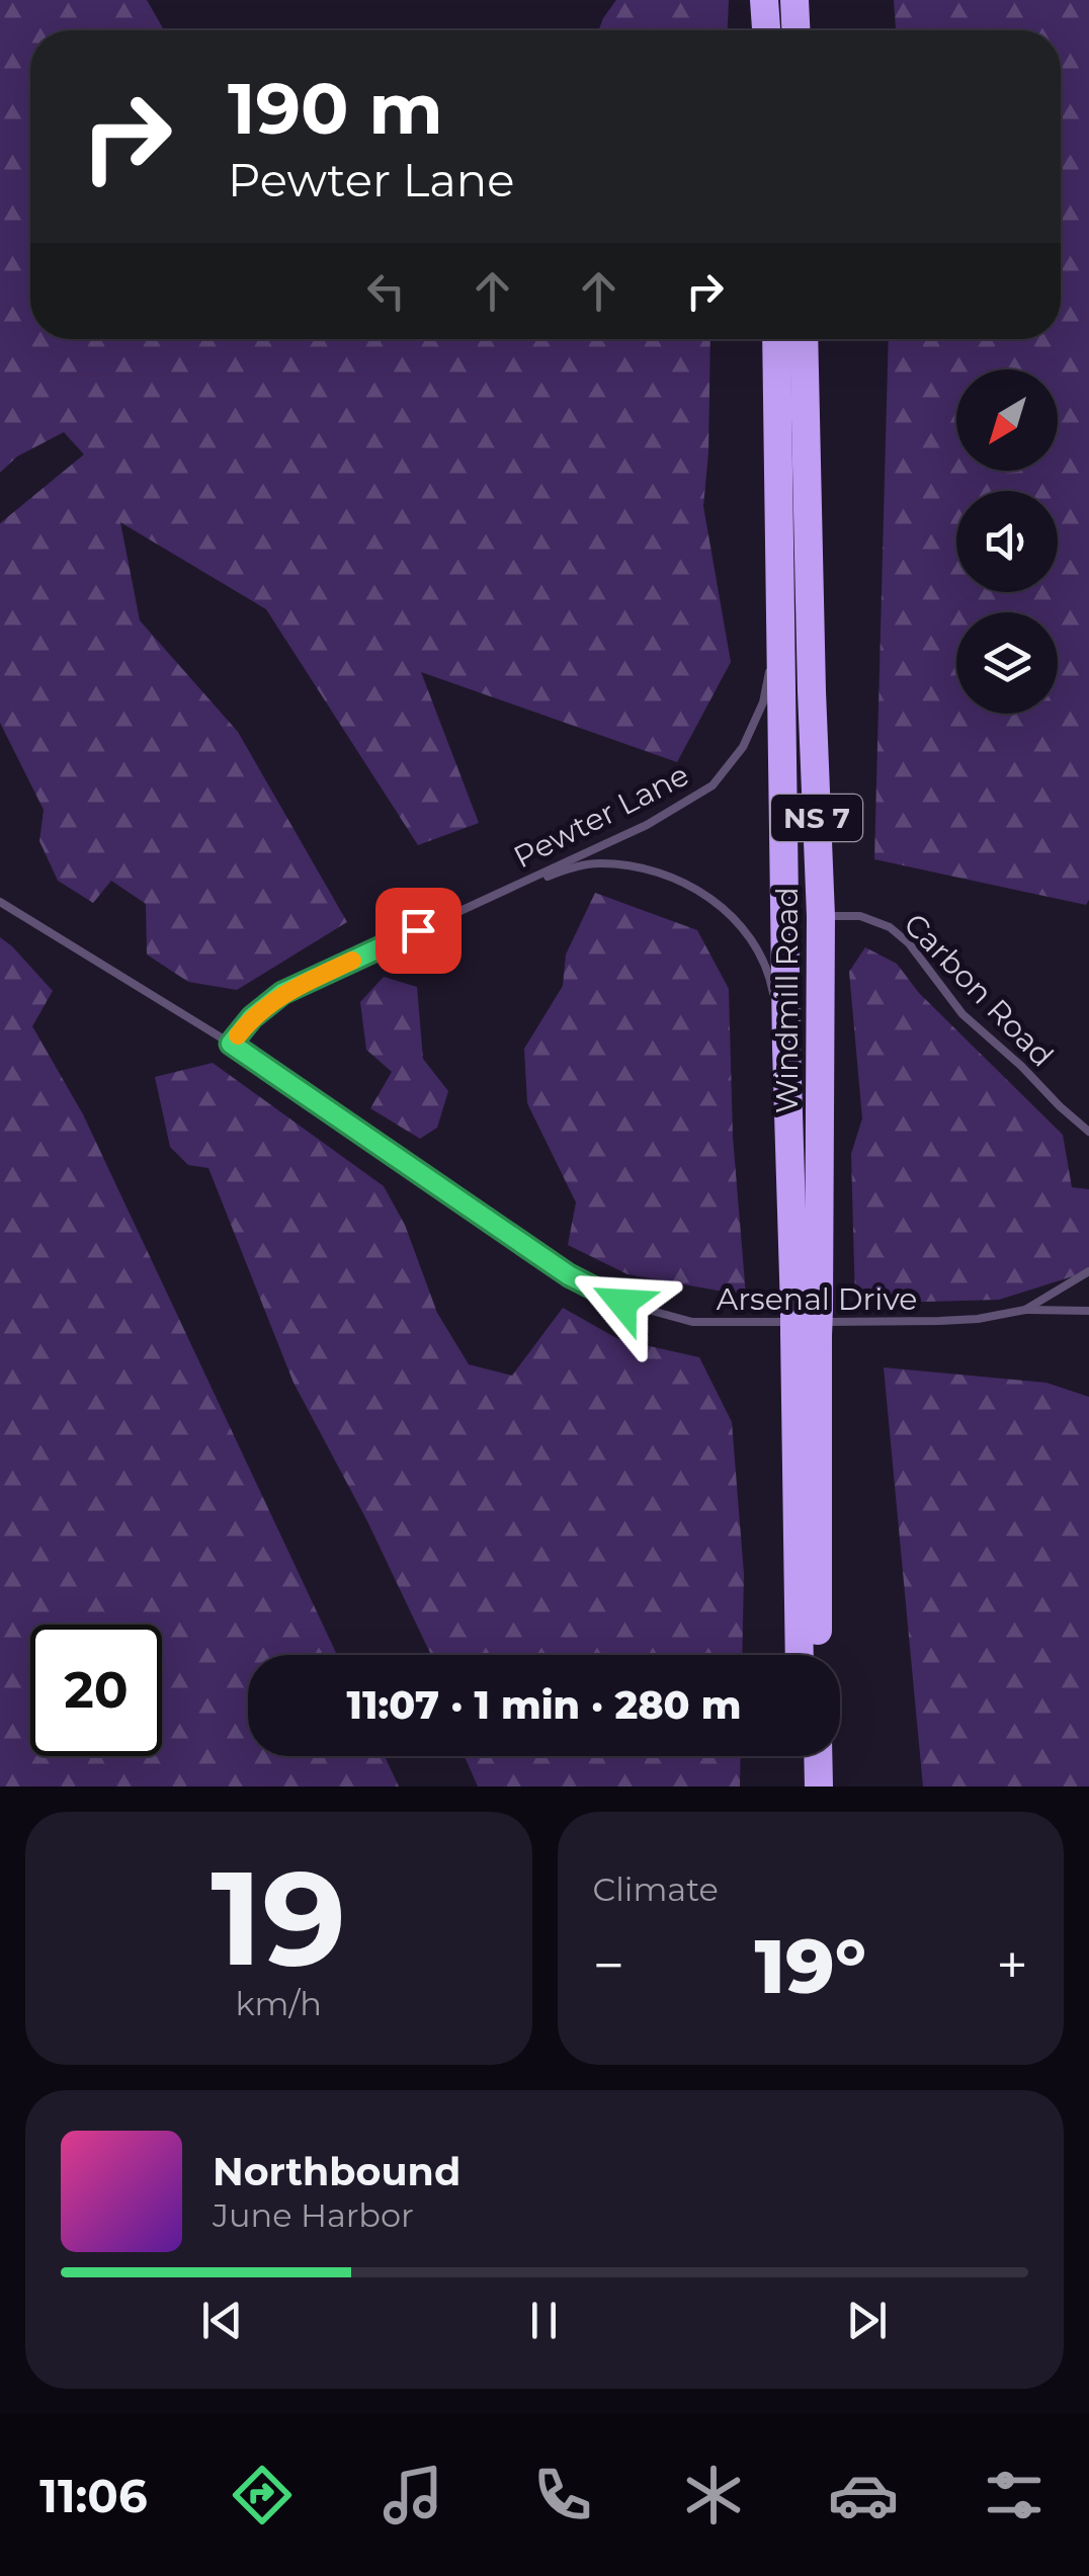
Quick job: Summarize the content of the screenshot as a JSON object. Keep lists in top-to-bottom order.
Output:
{
  "streets": {
    "highway": ["NS 7", "Windmill Road"],
    "lane": ["Pewter Lane", "Carbon Road", "Arsenal Drive"]
  },
  "crossings": [
    ["Pewter Lane", "Windmill Road"],
    ["Pewter Lane", "Arsenal Drive"],
    ["Carbon Road", "Windmill Road"]
  ],
  "north": "bottom left",
  "page": {
    "turn": ["190 m", "Pewter Lane"],
    "limit": "20",
    "trip": "11:07 · 1 min · 280 m",
    "tile": [
      ["19", "km/h"],
      "Climate"
    ],
    "heat": ["−", "19°", "+"],
    "song": ["Northbound", "June Harbor"],
    "tabs": "11:06"
  }
}
